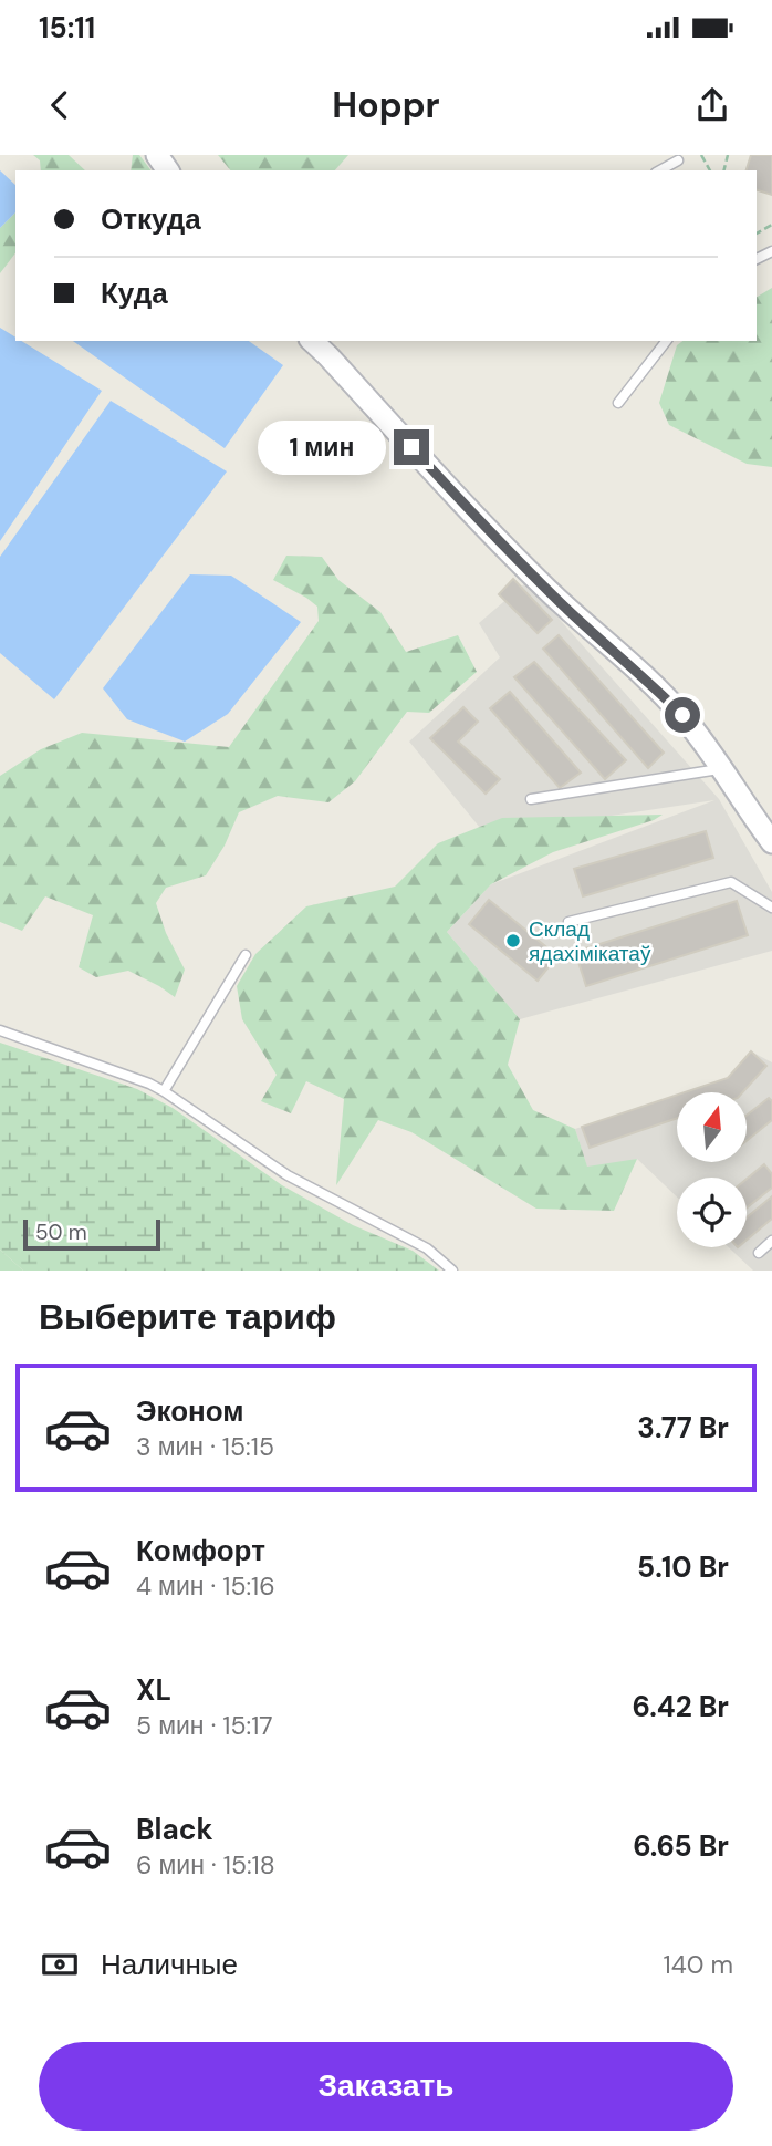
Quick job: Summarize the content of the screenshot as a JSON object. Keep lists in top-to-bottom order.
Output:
{
  "places": ["Склад ядахімікатаў"],
  "scale_bar": "50 m",
  "north": "top",
  "page": {
    "status": "15:11",
    "header": "Hoppr",
    "banner": ["Откуда", "Куда"],
    "bubble": "1 мин",
    "scale": "50 m",
    "heading": "Выберите тариф",
    "list": [
      {
        "name": "Эконом",
        "note": "3 мин · 15:15",
        "value": "3.77 Br"
      },
      {
        "name": "Комфорт",
        "note": "4 мин · 15:16",
        "value": "5.10 Br"
      },
      {
        "name": "XL",
        "note": "5 мин · 15:17",
        "value": "6.42 Br"
      },
      {
        "name": "Black",
        "note": "6 мин · 15:18",
        "value": "6.65 Br"
      }
    ],
    "pay": ["Наличные", "140 m"],
    "buttons": "Заказать"
  }
}
